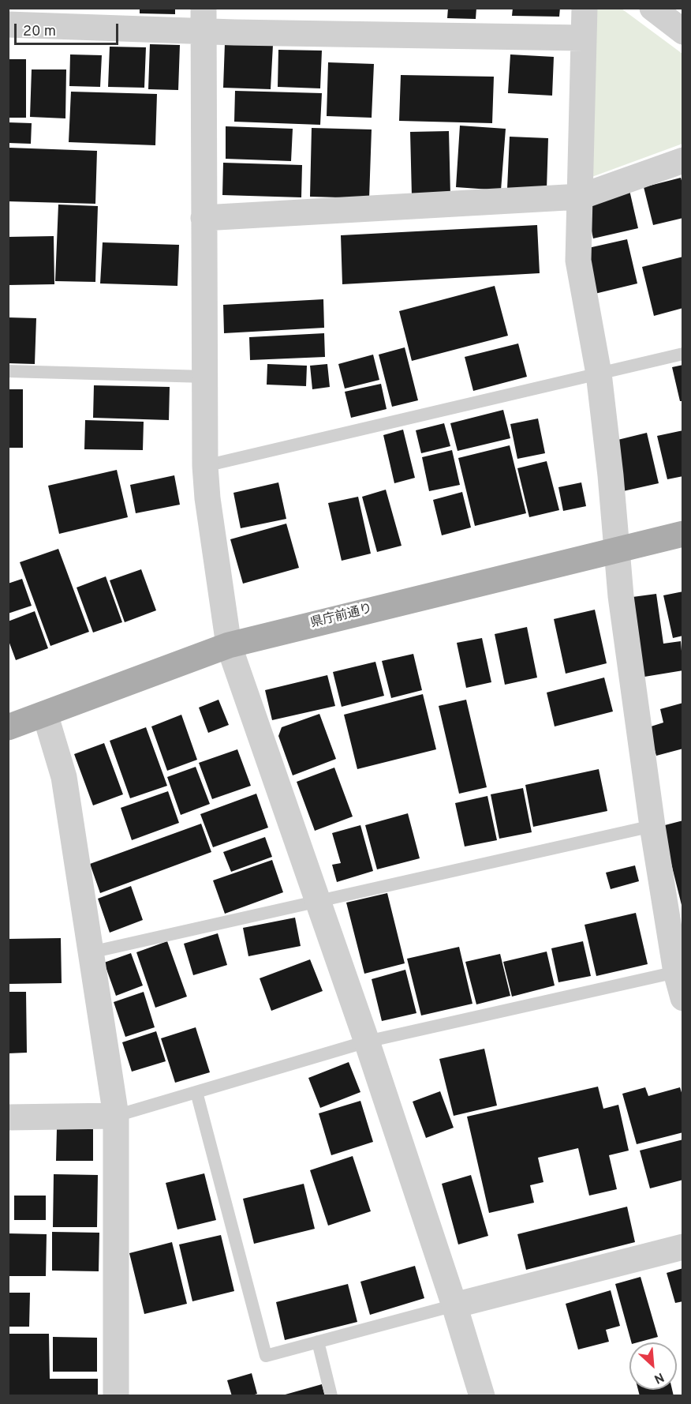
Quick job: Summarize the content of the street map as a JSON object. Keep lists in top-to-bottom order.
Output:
{
  "streets": {
    "main road": ["県庁前通り"]
  },
  "scale_bar": "20 m",
  "north": "bottom right"
}
